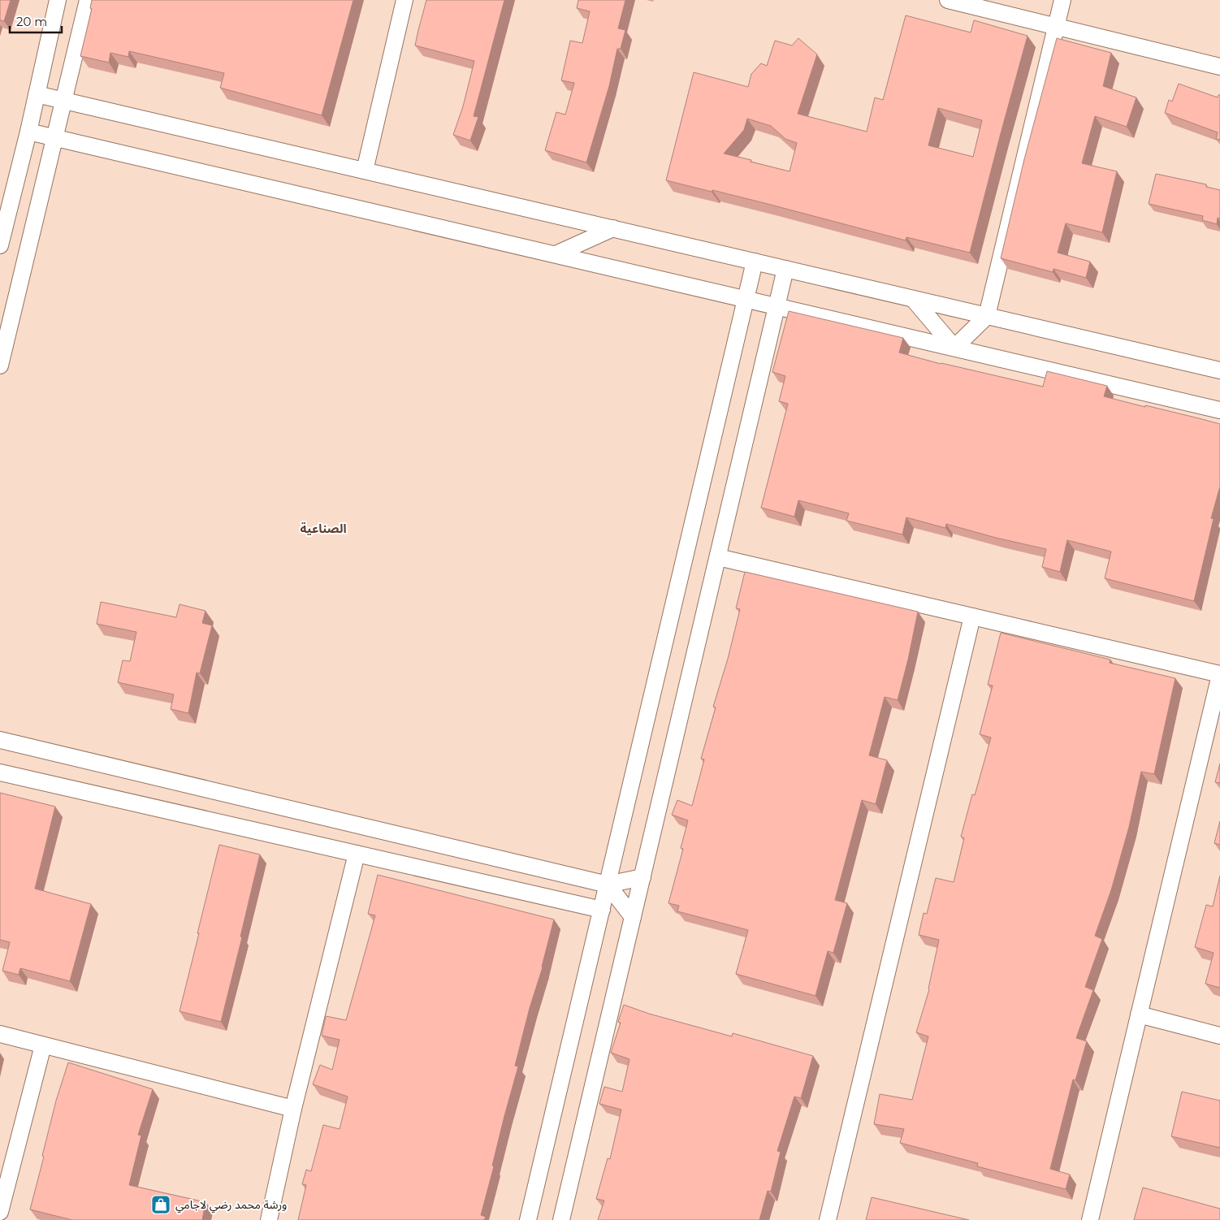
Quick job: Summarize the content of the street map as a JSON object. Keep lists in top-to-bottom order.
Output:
{
  "districts": ["الصناعية"],
  "places": {
    "shop": ["ورشة محمد رضي لاجامي"]
  },
  "scale_bar": "20 m"
}
